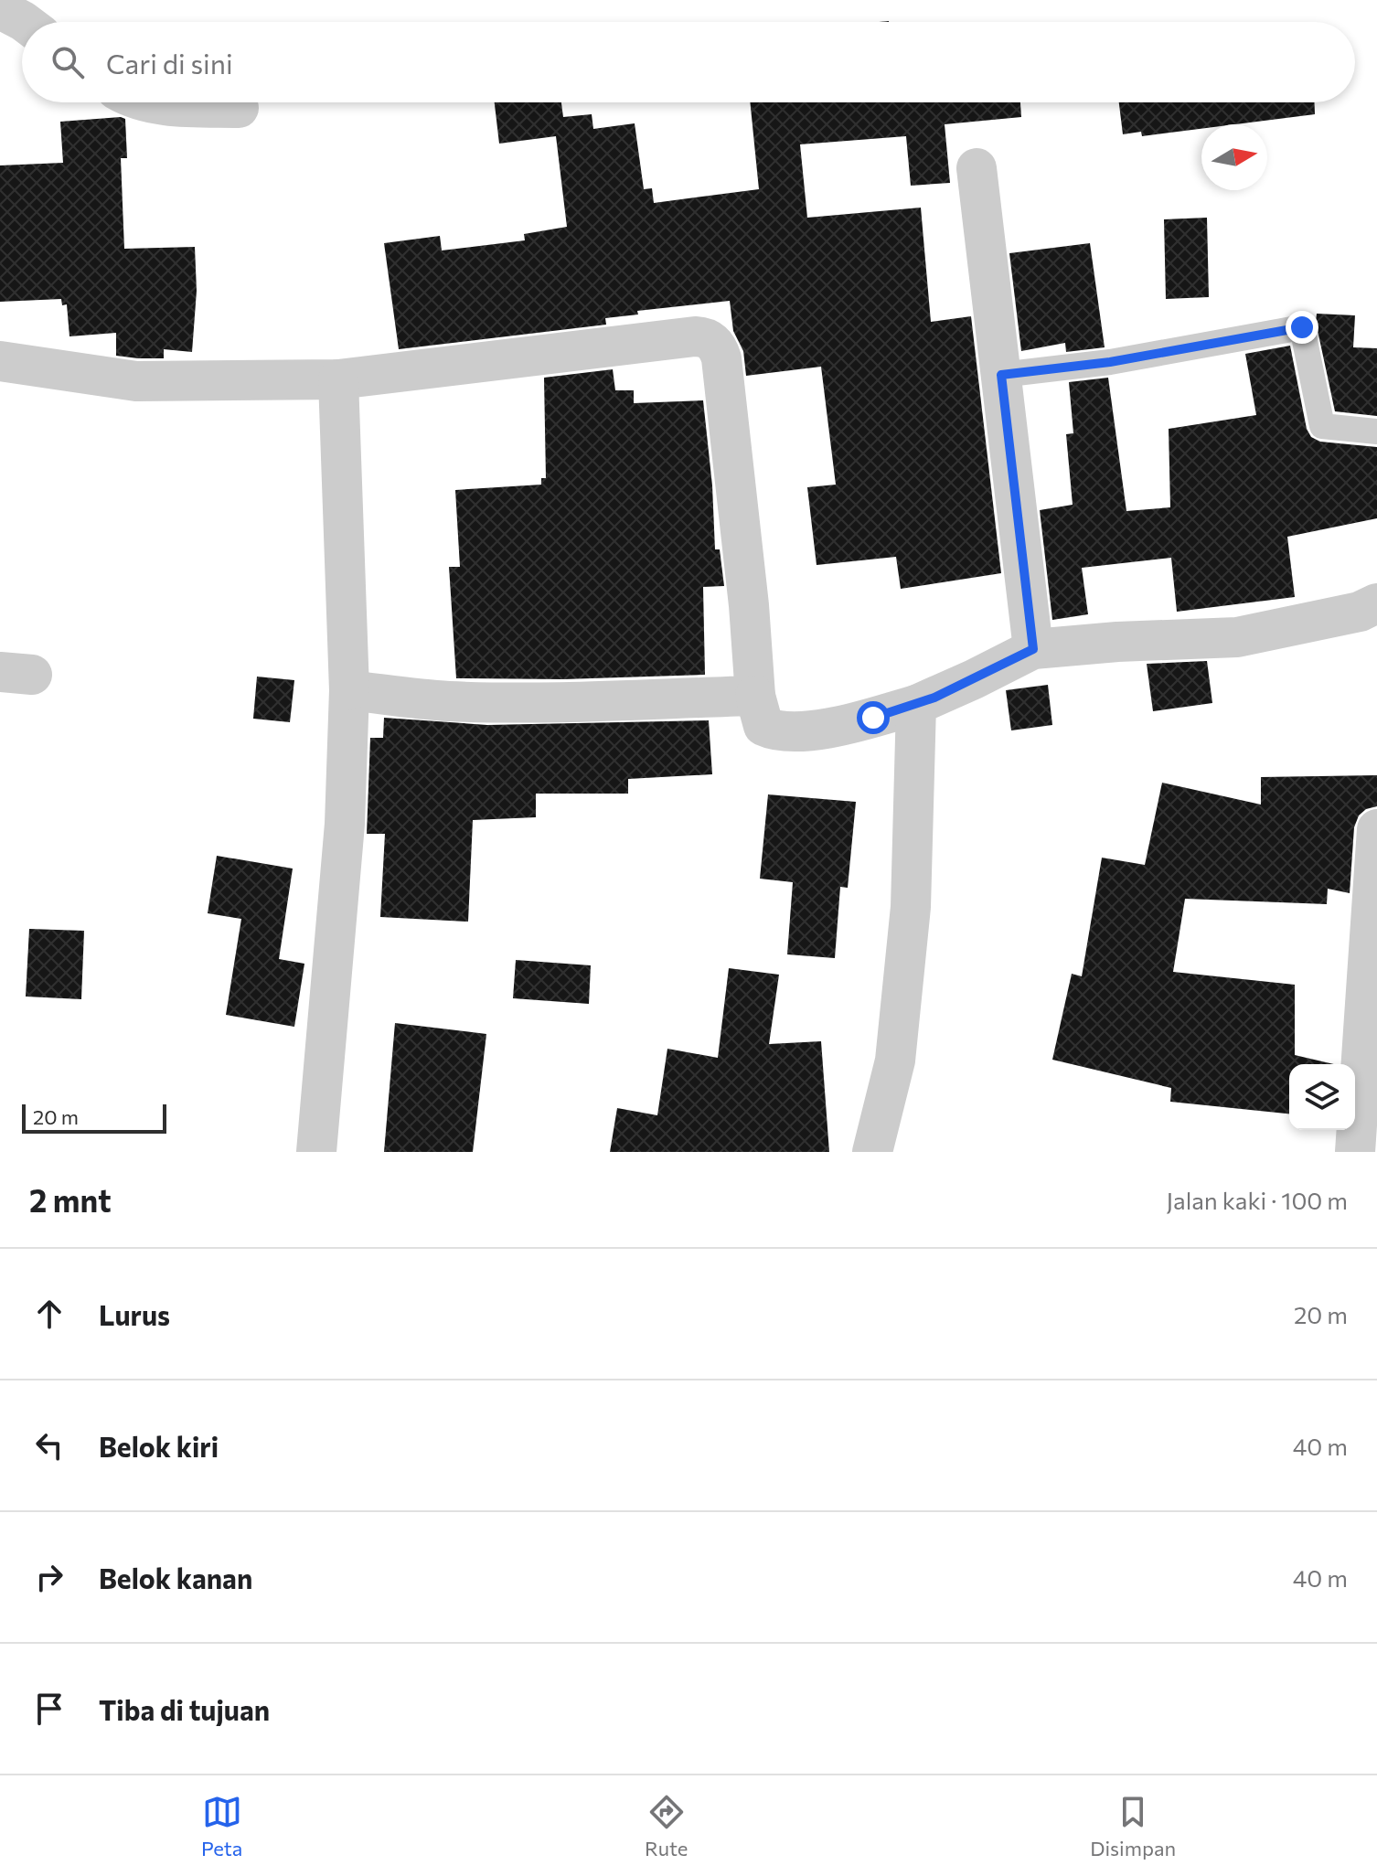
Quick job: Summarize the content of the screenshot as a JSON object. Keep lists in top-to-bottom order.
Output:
{
  "scale_bar": "20 m",
  "north": "right",
  "page": {
    "search": "Cari di sini",
    "scale": "20 m",
    "heading": ["2 mnt", "Jalan kaki · 100 m"],
    "list": [
      ["Lurus", "20 m"],
      ["Belok kiri", "40 m"],
      ["Belok kanan", "40 m"],
      "Tiba di tujuan"
    ],
    "nav": ["Peta", "Rute", "Disimpan"]
  }
}
